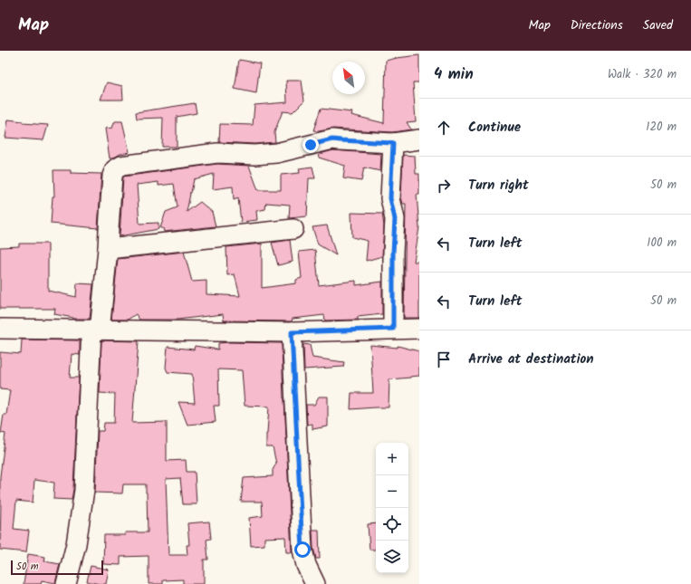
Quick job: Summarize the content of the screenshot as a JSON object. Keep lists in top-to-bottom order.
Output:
{
  "scale_bar": "50 m",
  "north": "top left",
  "page": {
    "header": "Map",
    "nav": ["Map", "Directions", "Saved"],
    "heading": ["4 min", "Walk · 320 m"],
    "list": [
      ["Continue", "120 m"],
      ["Turn right", "50 m"],
      ["Turn left", "100 m"],
      ["Turn left", "50 m"],
      "Arrive at destination"
    ],
    "map_buttons": ["+", "−"],
    "scale": "50 m"
  }
}
